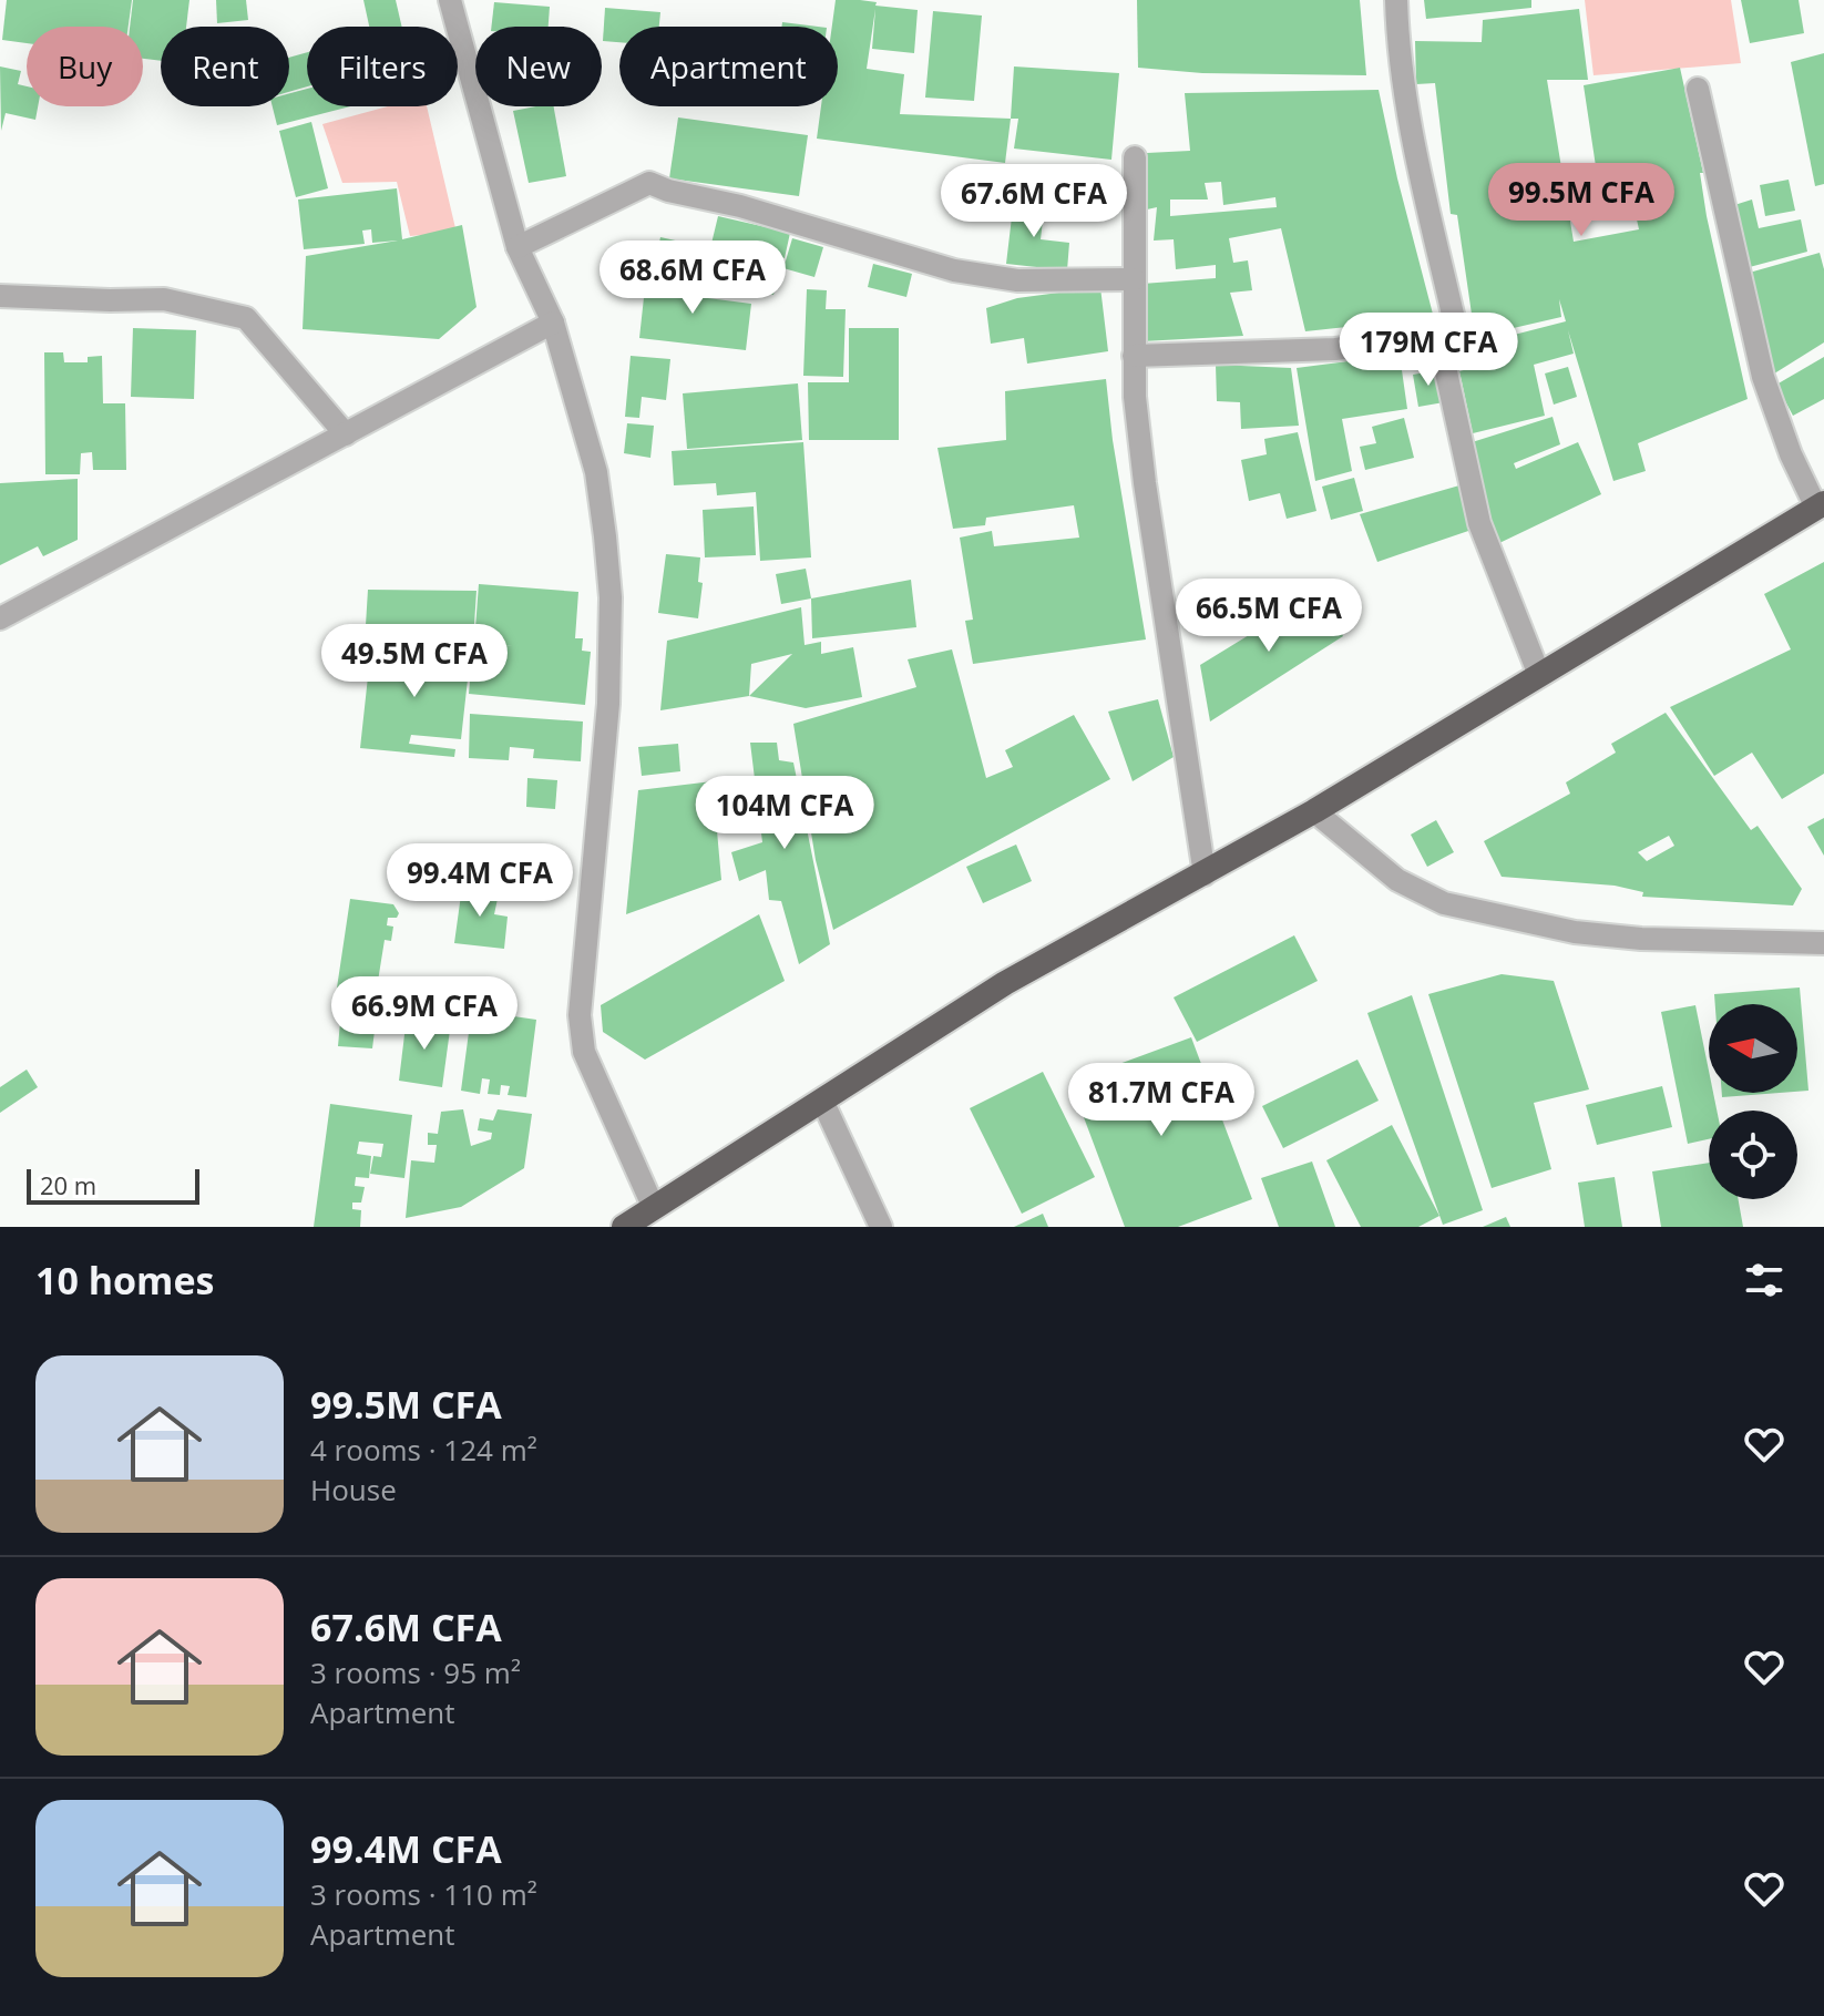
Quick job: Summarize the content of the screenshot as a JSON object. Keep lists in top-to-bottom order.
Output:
{
  "scale_bar": "20 m",
  "north": "left",
  "page": {
    "chip": [
      "Buy",
      "Rent",
      "Filters",
      "New",
      "Apartment"
    ],
    "price": [
      "99.5M CFA",
      "67.6M CFA",
      "68.6M CFA",
      "179M CFA",
      "66.5M CFA",
      "49.5M CFA",
      "104M CFA",
      "99.4M CFA",
      "66.9M CFA",
      "81.7M CFA"
    ],
    "scale": "20 m",
    "heading": "10 homes",
    "list": [
      {
        "name": "99.5M CFA",
        "note": "4 rooms · 124 m² · House"
      },
      {
        "name": "67.6M CFA",
        "note": "3 rooms · 95 m² · Apartment"
      },
      {
        "name": "99.4M CFA",
        "note": "3 rooms · 110 m² · Apartment"
      }
    ]
  }
}
